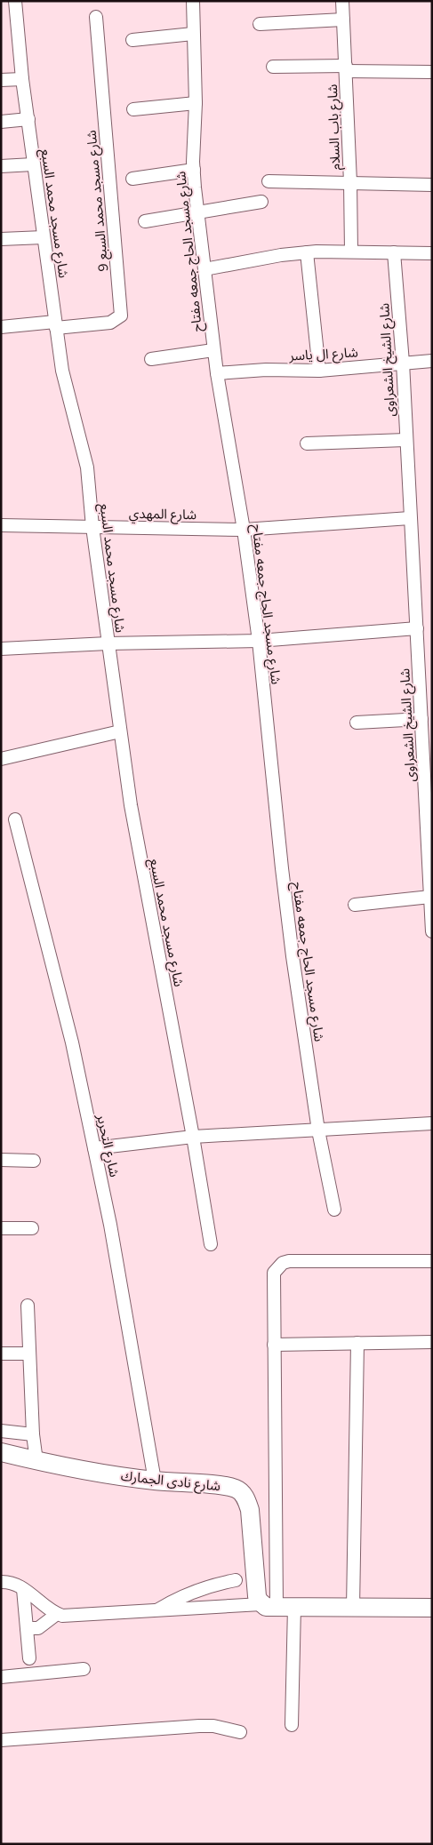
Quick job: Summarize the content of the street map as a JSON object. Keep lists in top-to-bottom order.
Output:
{
  "streets": {
    "street": [
      "شارع باب السلام",
      "شارع مسجد محمد السبع 9",
      "شارع مسجد محمد السبع",
      "شارع مسجد الحاج جمعه مفتاح",
      "شارع ال ياسر",
      "شارع الشيخ الشعراوى",
      "شارع المهدي",
      "شارع التحرير",
      "شارع نادى الجمارك"
    ]
  },
  "crossings": [
    ["شارع مسجد محمد السبع 9", "شارع مسجد محمد السبع"],
    ["شارع مسجد محمد السبع", "شارع المهدي"],
    ["شارع مسجد الحاج جمعه مفتاح", "شارع ال ياسر"],
    ["شارع مسجد الحاج جمعه مفتاح", "شارع المهدي"],
    ["شارع ال ياسر", "شارع الشيخ الشعراوى"],
    ["شارع التحرير", "شارع نادى الجمارك"]
  ]
}
